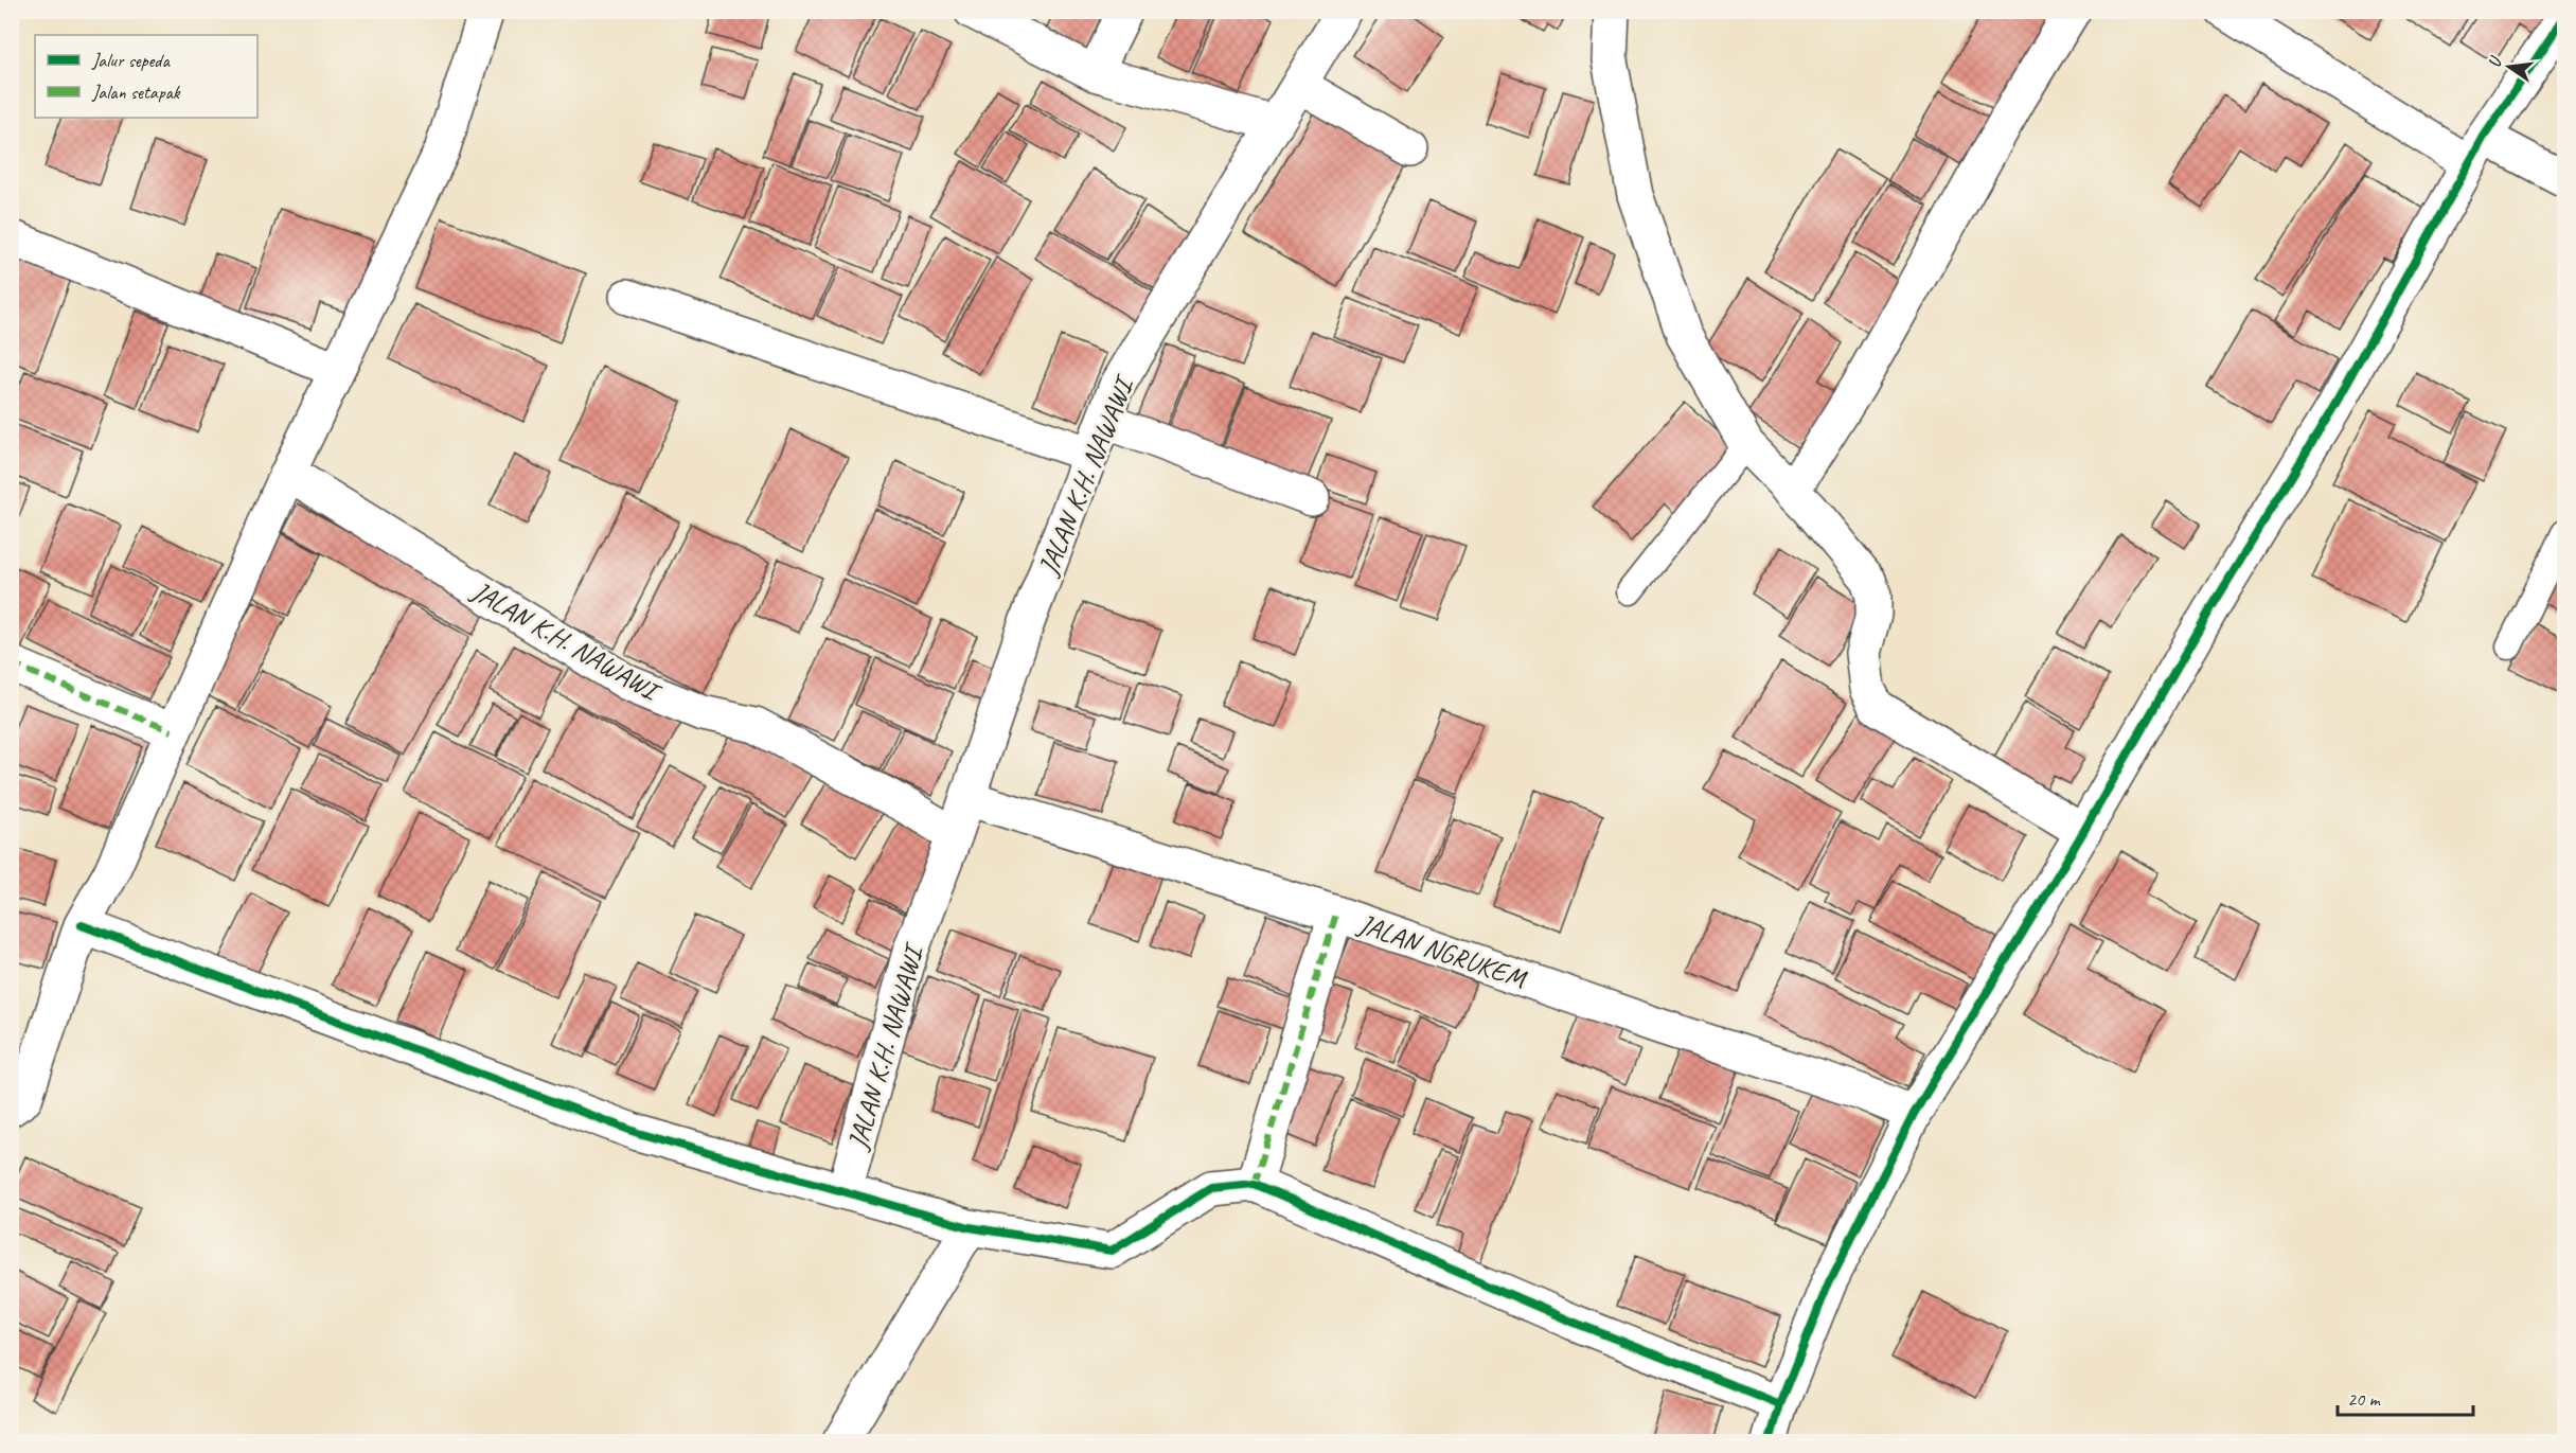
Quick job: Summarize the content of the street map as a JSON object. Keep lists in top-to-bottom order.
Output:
{
  "streets": {
    "street": ["JALAN K.H. NAWAWI", "JALAN NGRUKEM"]
  },
  "crossings": [
    ["JALAN K.H. NAWAWI", "JALAN NGRUKEM"]
  ],
  "legend": ["Jalur sepeda", "Jalan setapak"],
  "scale_bar": "20 m",
  "north": "left"
}
